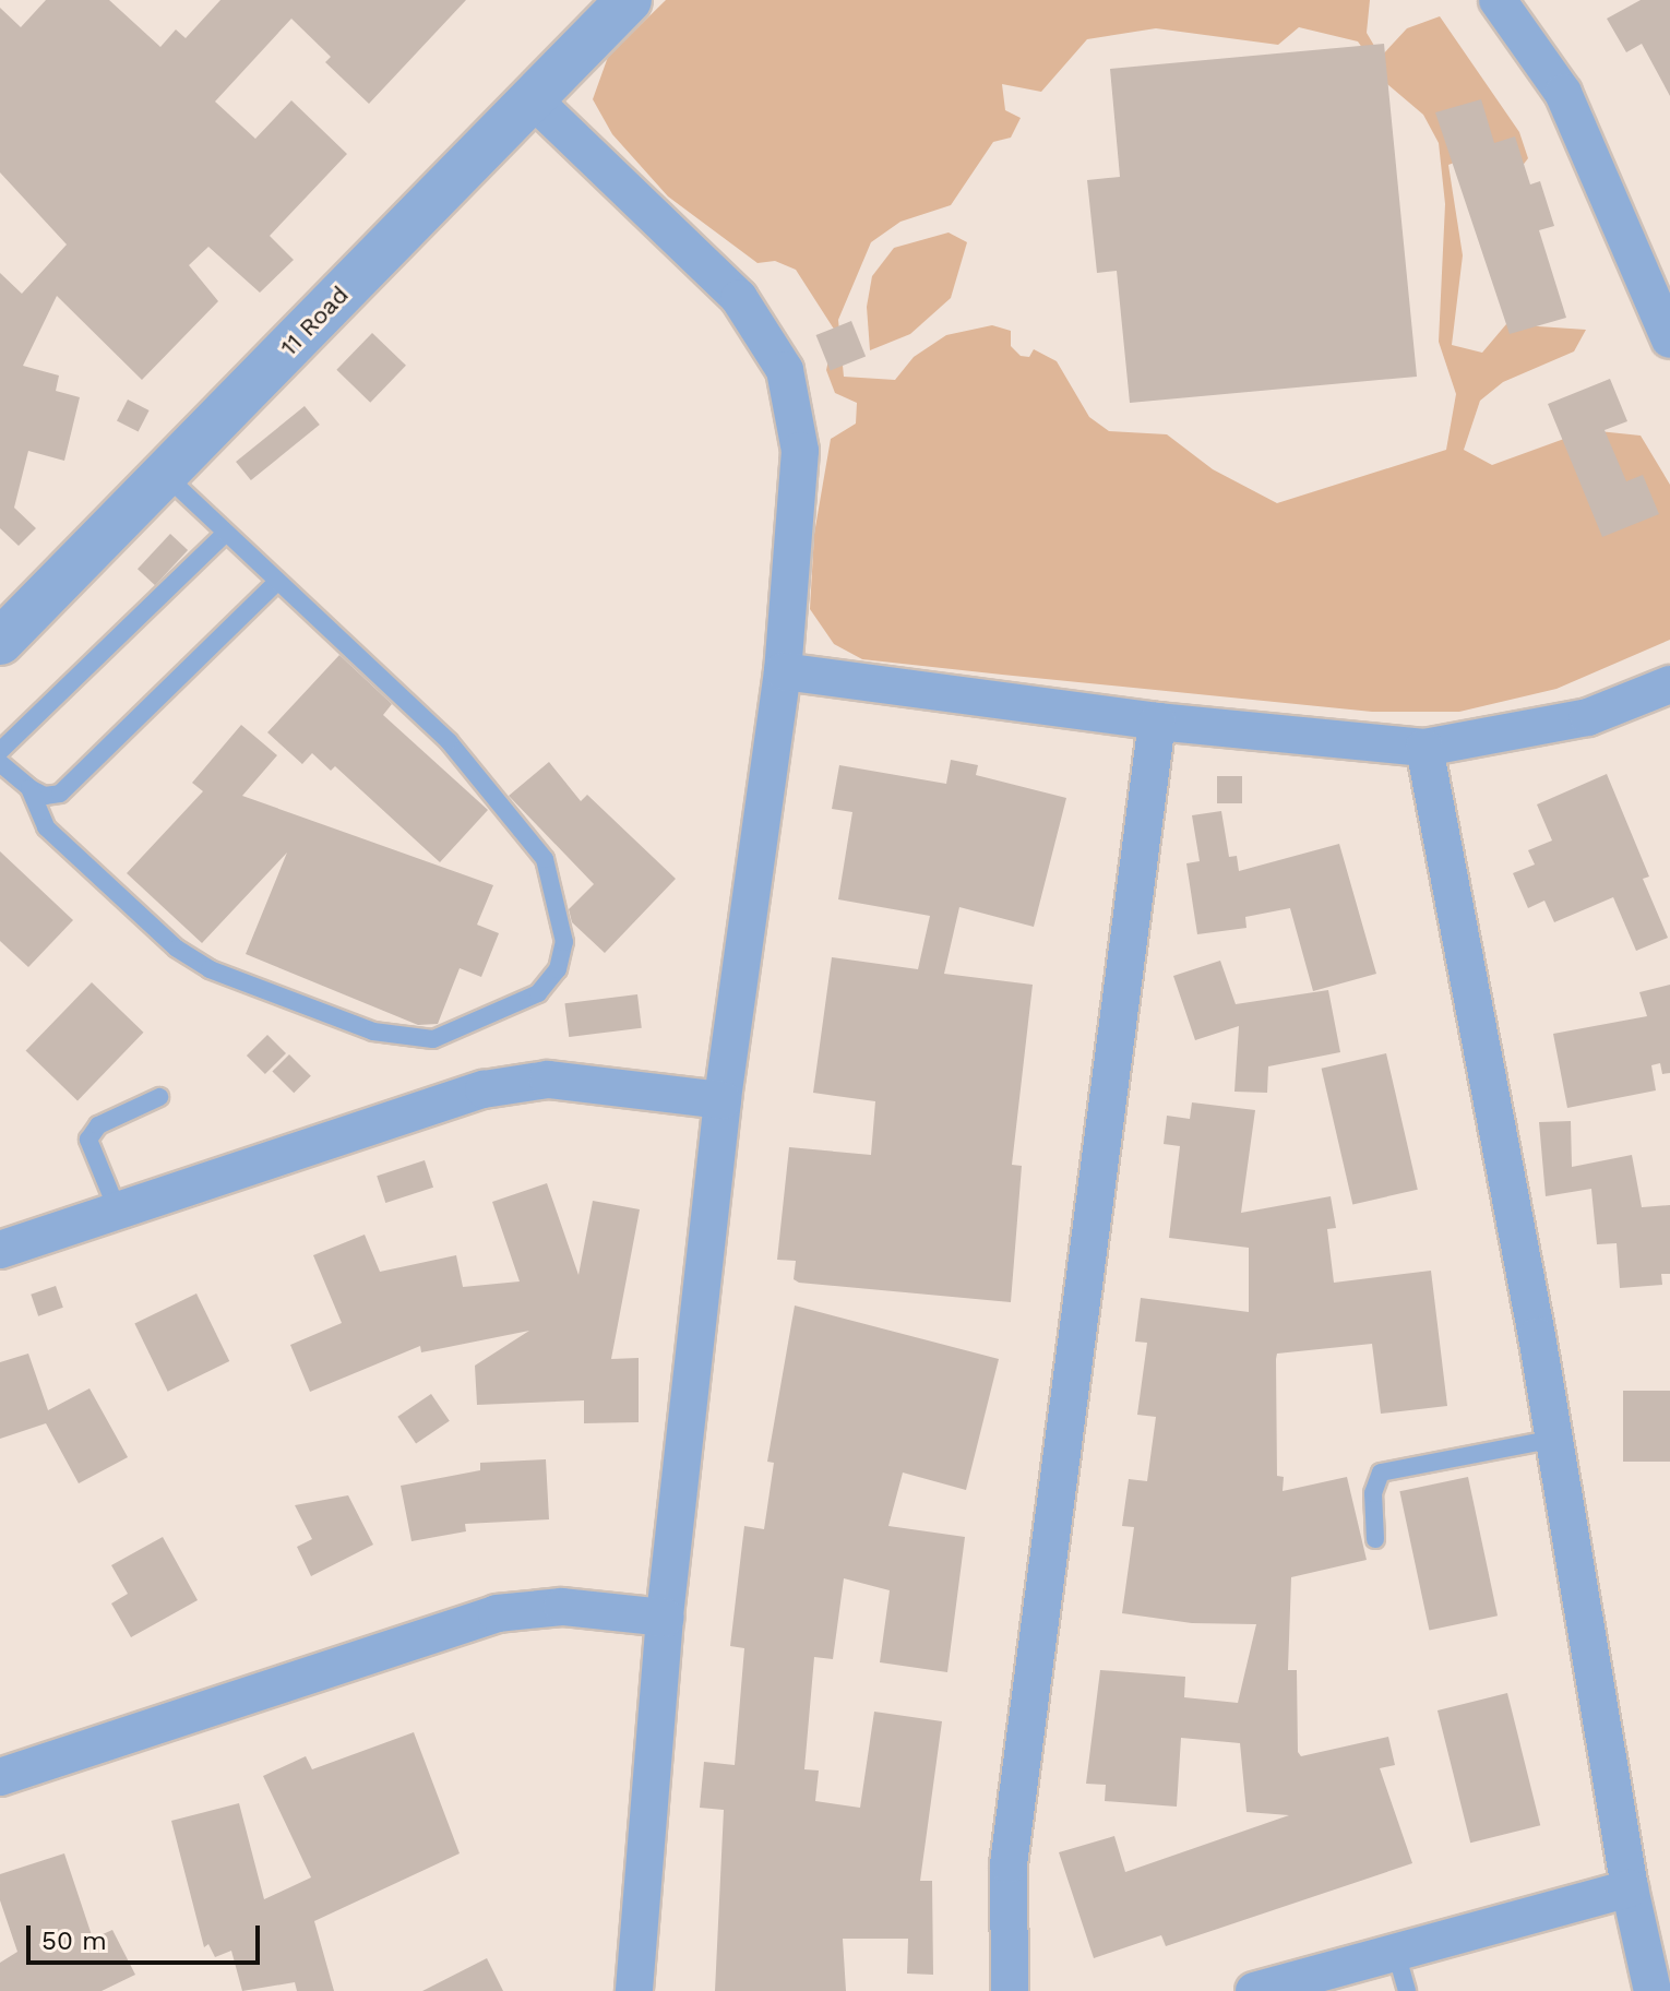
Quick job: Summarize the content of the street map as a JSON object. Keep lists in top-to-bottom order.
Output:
{
  "streets": {
    "street": ["11 Road"]
  },
  "scale_bar": "50 m"
}
